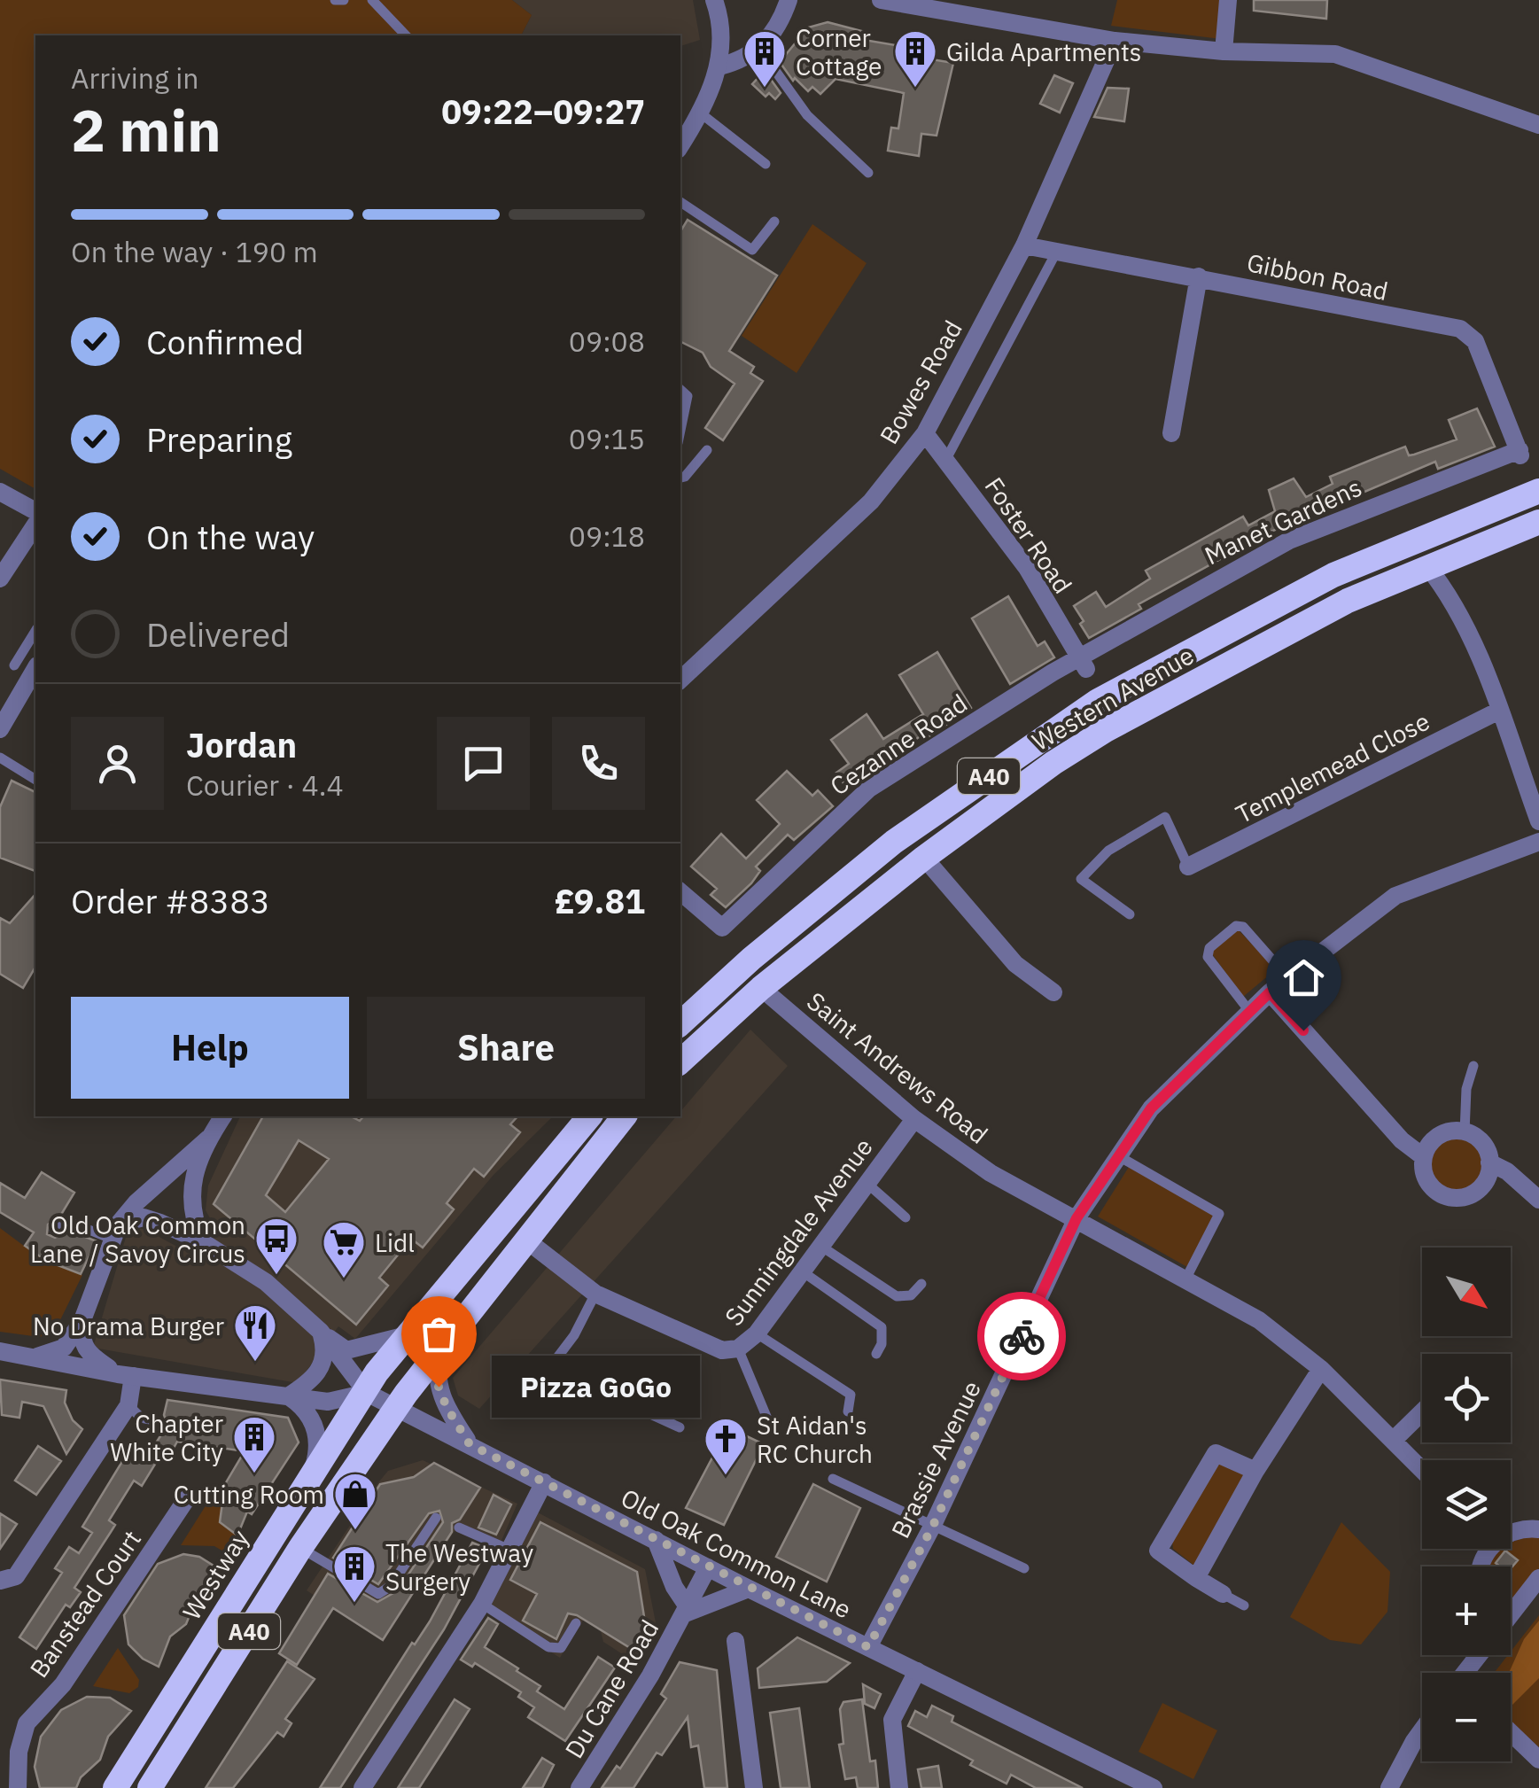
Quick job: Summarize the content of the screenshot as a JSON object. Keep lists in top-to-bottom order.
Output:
{
  "streets": {
    "highway": ["Western Avenue", "A40", "Westway"],
    "street": [
      "Gibbon Road",
      "Bowes Road",
      "Manet Gardens",
      "Foster Road",
      "Cezanne Road",
      "Templemead Close",
      "Saint Andrews Road",
      "Sunningdale Avenue",
      "Brassie Avenue",
      "Old Oak Common Lane",
      "Banstead Court",
      "Du Cane Road"
    ]
  },
  "crossings": [
    ["Gibbon Road", "Bowes Road"],
    ["Gibbon Road", "Manet Gardens"],
    ["Bowes Road", "Foster Road"],
    ["Manet Gardens", "Foster Road"],
    ["Manet Gardens", "Cezanne Road"],
    ["Foster Road", "Cezanne Road"],
    ["Western Avenue", "Saint Andrews Road"],
    ["A40", "Sunningdale Avenue"],
    ["A40", "Old Oak Common Lane"],
    ["A40", "Westway"],
    ["Saint Andrews Road", "Sunningdale Avenue"],
    ["Saint Andrews Road", "Brassie Avenue"],
    ["Brassie Avenue", "Old Oak Common Lane"],
    ["Old Oak Common Lane", "Westway"],
    ["Old Oak Common Lane", "Du Cane Road"]
  ],
  "places": {
    "building": [
      "Corner Cottage",
      "Gilda Apartments",
      "Chapter White City",
      "The Westway Surgery"
    ],
    "bus stop": ["Old Oak Common Lane / Savoy Circus"],
    "supermarket": ["Lidl"],
    "restaurant": ["No Drama Burger"],
    "other": ["Pizza GoGo"],
    "church": ["St Aidan's RC Church"],
    "shop": ["Cutting Room"]
  },
  "north": "bottom right",
  "page": {
    "heading": ["2 min", "Arriving in", "09:22–09:27"],
    "panel": [
      "Jordan",
      "Courier · 4.4",
      "Order #8383",
      "£9.81"
    ],
    "bar": "On the way · 190 m",
    "list": [
      ["Confirmed", "09:08"],
      ["Preparing", "09:15"],
      ["On the way", "09:18"],
      "Delivered"
    ],
    "buttons": ["Help", "Share"],
    "map_buttons": ["+", "−"],
    "bubble": "Pizza GoGo"
  }
}
